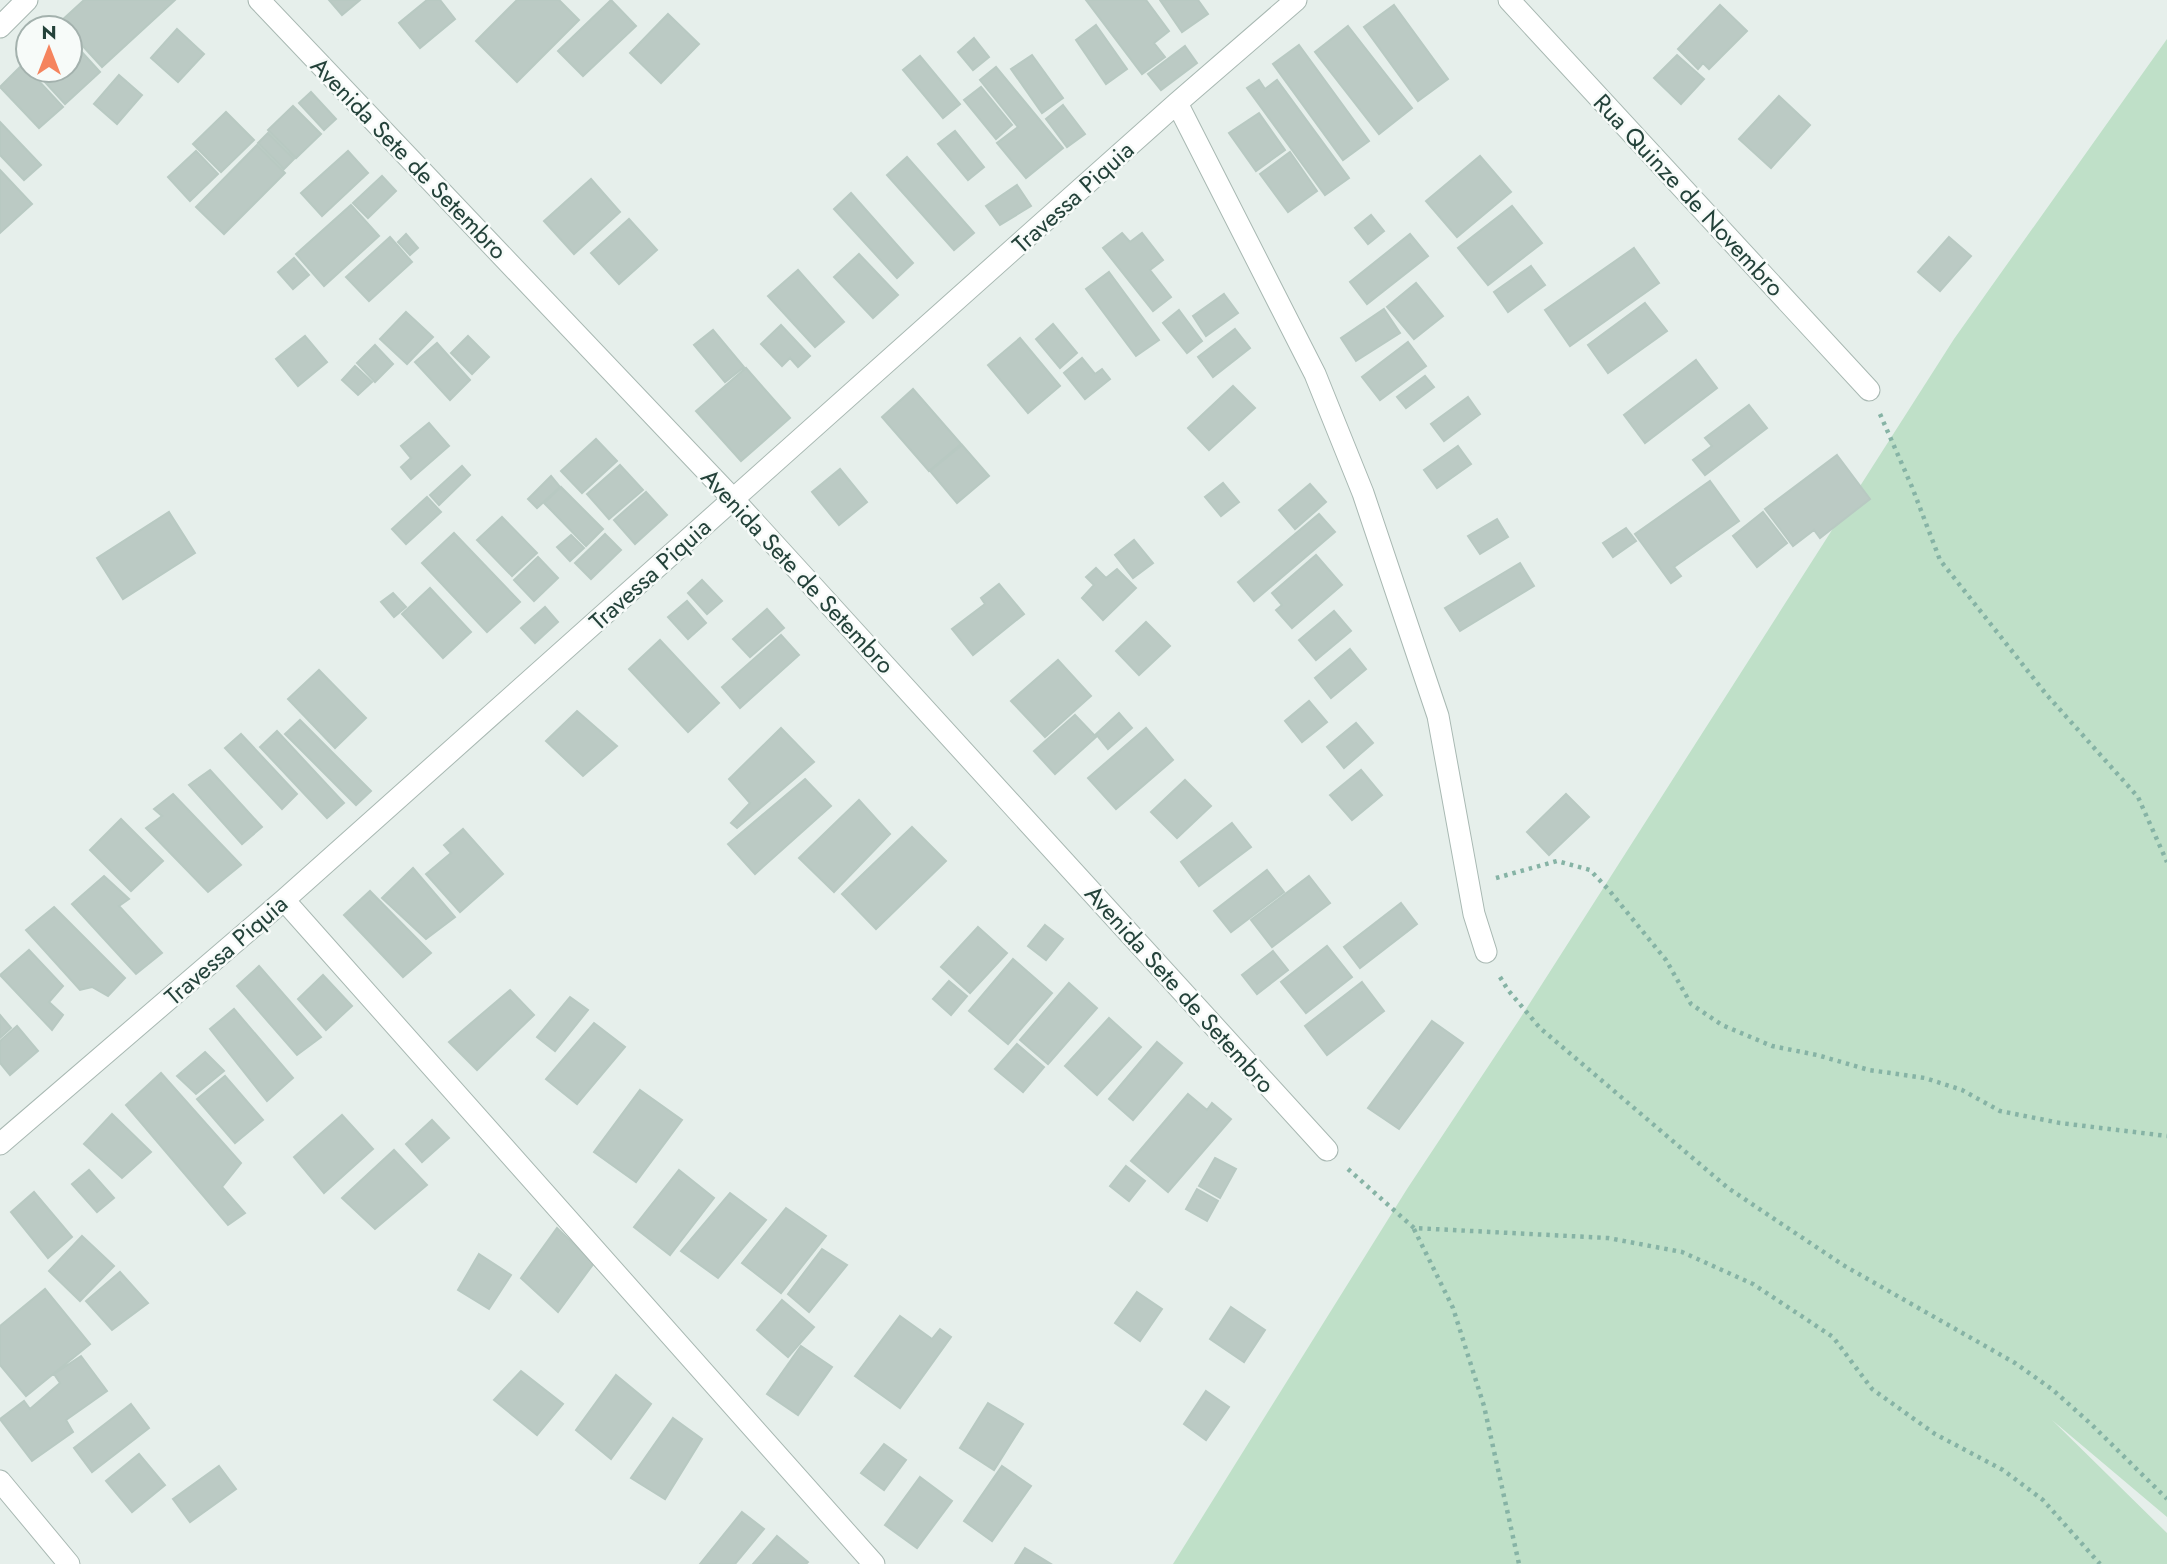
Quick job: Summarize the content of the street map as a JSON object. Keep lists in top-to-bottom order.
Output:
{
  "streets": {
    "street": ["Avenida Sete de Setembro", "Rua Quinze de Novembro", "Travessa Piquia"]
  },
  "crossings": [
    ["Avenida Sete de Setembro", "Travessa Piquia"]
  ],
  "north": "top"
}
